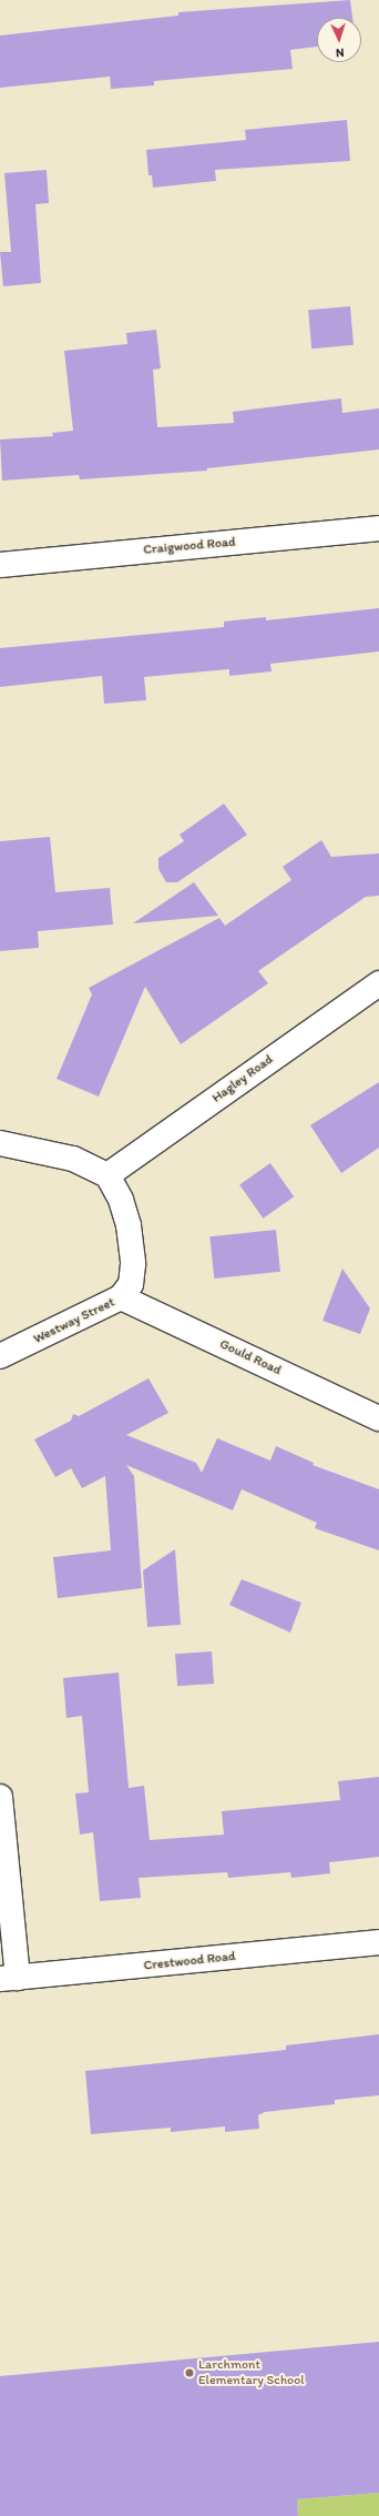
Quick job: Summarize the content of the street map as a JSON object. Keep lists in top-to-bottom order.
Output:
{
  "streets": {
    "street": [
      "Craigwood Road",
      "Hagley Road",
      "Westway Street",
      "Gould Road",
      "Crestwood Road"
    ]
  },
  "crossings": [
    ["Hagley Road", "Westway Street"],
    ["Westway Street", "Gould Road"]
  ],
  "places": ["Larchmont Elementary School"],
  "north": "bottom"
}
